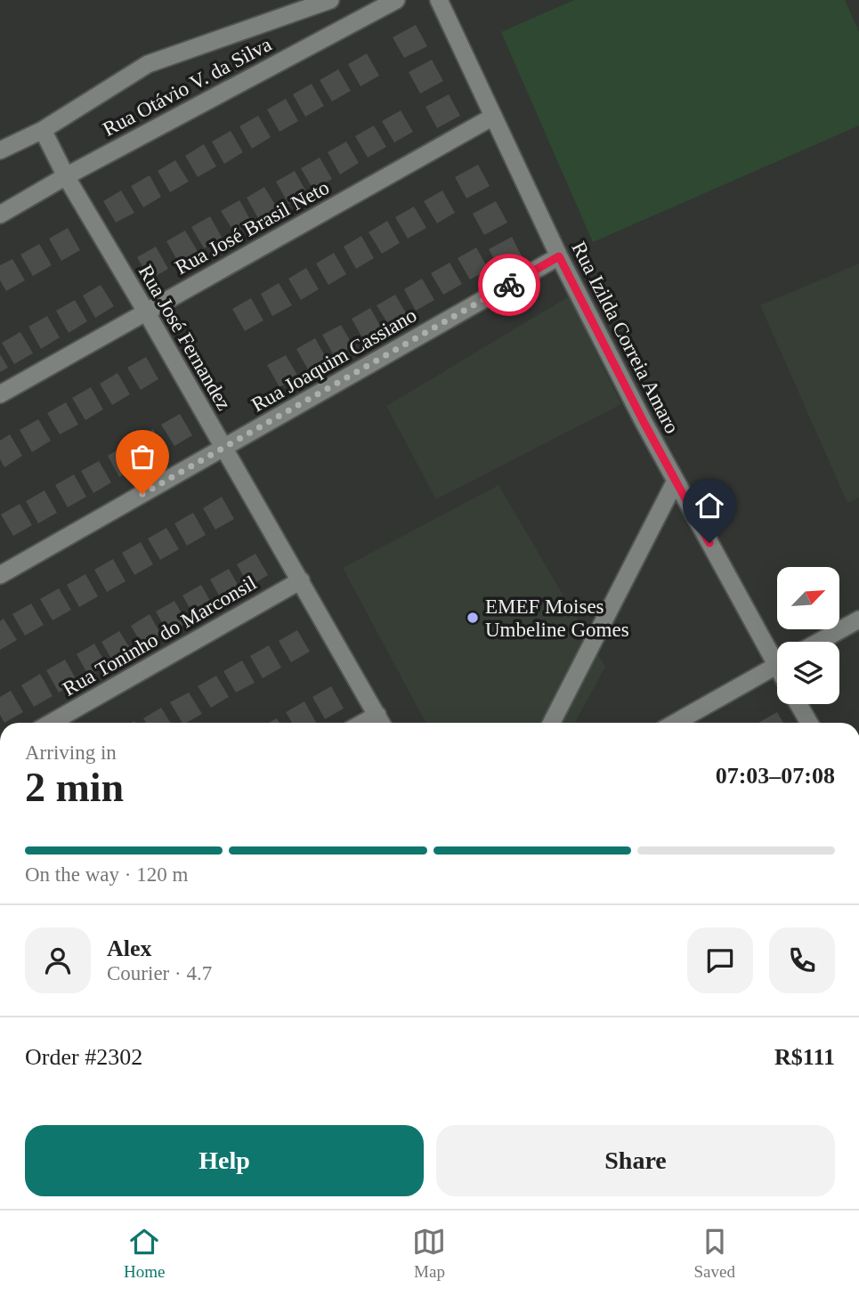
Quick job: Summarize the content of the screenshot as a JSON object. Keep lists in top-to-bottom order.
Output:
{
  "streets": {
    "street": [
      "Rua Otávio V. da Silva",
      "Rua José Brasil Neto",
      "Rua José Fernandez",
      "Rua Izilda Correia Amaro",
      "Rua Joaquim Cassiano",
      "Rua Toninho do Marconsil"
    ]
  },
  "crossings": [
    ["Rua Otávio V. da Silva", "Rua José Fernandez"],
    ["Rua José Brasil Neto", "Rua José Fernandez"],
    ["Rua José Brasil Neto", "Rua Izilda Correia Amaro"],
    ["Rua José Fernandez", "Rua Joaquim Cassiano"],
    ["Rua José Fernandez", "Rua Toninho do Marconsil"],
    ["Rua Izilda Correia Amaro", "Rua Joaquim Cassiano"]
  ],
  "places": ["EMEF Moises Umbeline Gomes"],
  "north": "top right",
  "page": {
    "heading": ["2 min", "Arriving in", "07:03–07:08"],
    "panel": [
      "Alex",
      "Courier · 4.7",
      "Order #2302",
      "R$111"
    ],
    "bar": "On the way · 120 m",
    "buttons": ["Help", "Share"],
    "tabs": ["Home", "Map", "Saved"]
  }
}
